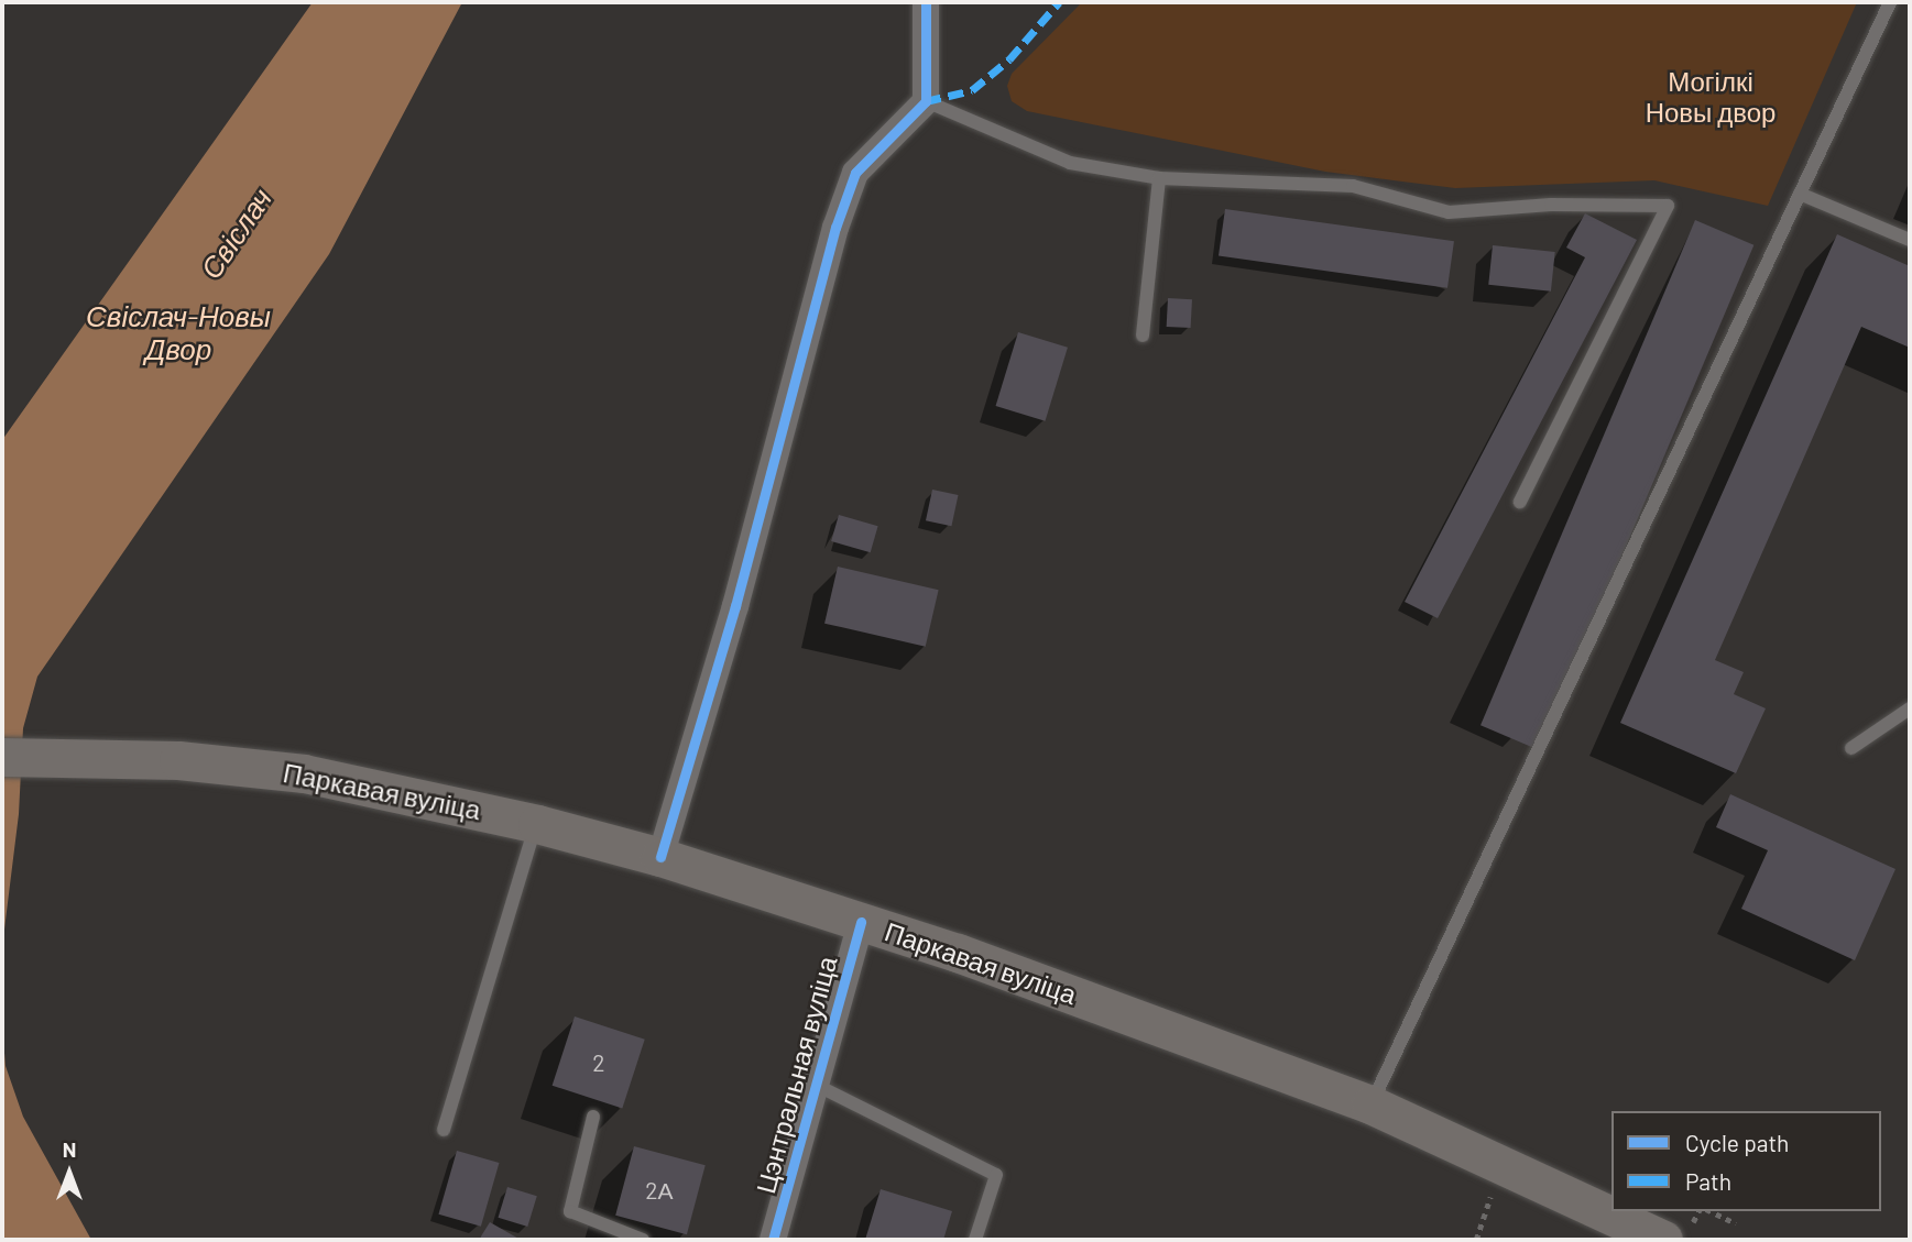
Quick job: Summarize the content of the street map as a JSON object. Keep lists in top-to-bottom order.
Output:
{
  "streets": {
    "main road": ["Паркавая вуліца"],
    "street": ["Цэнтральная вуліца"]
  },
  "crossings": [
    ["Паркавая вуліца", "Цэнтральная вуліца"]
  ],
  "water": ["Свіслач", "Свіслач-Новы Двор"],
  "parks": ["Могілкі Новы двор"],
  "house_numbers": ["2", "2А"],
  "legend": ["Cycle path", "Path"],
  "north": "top"
}
